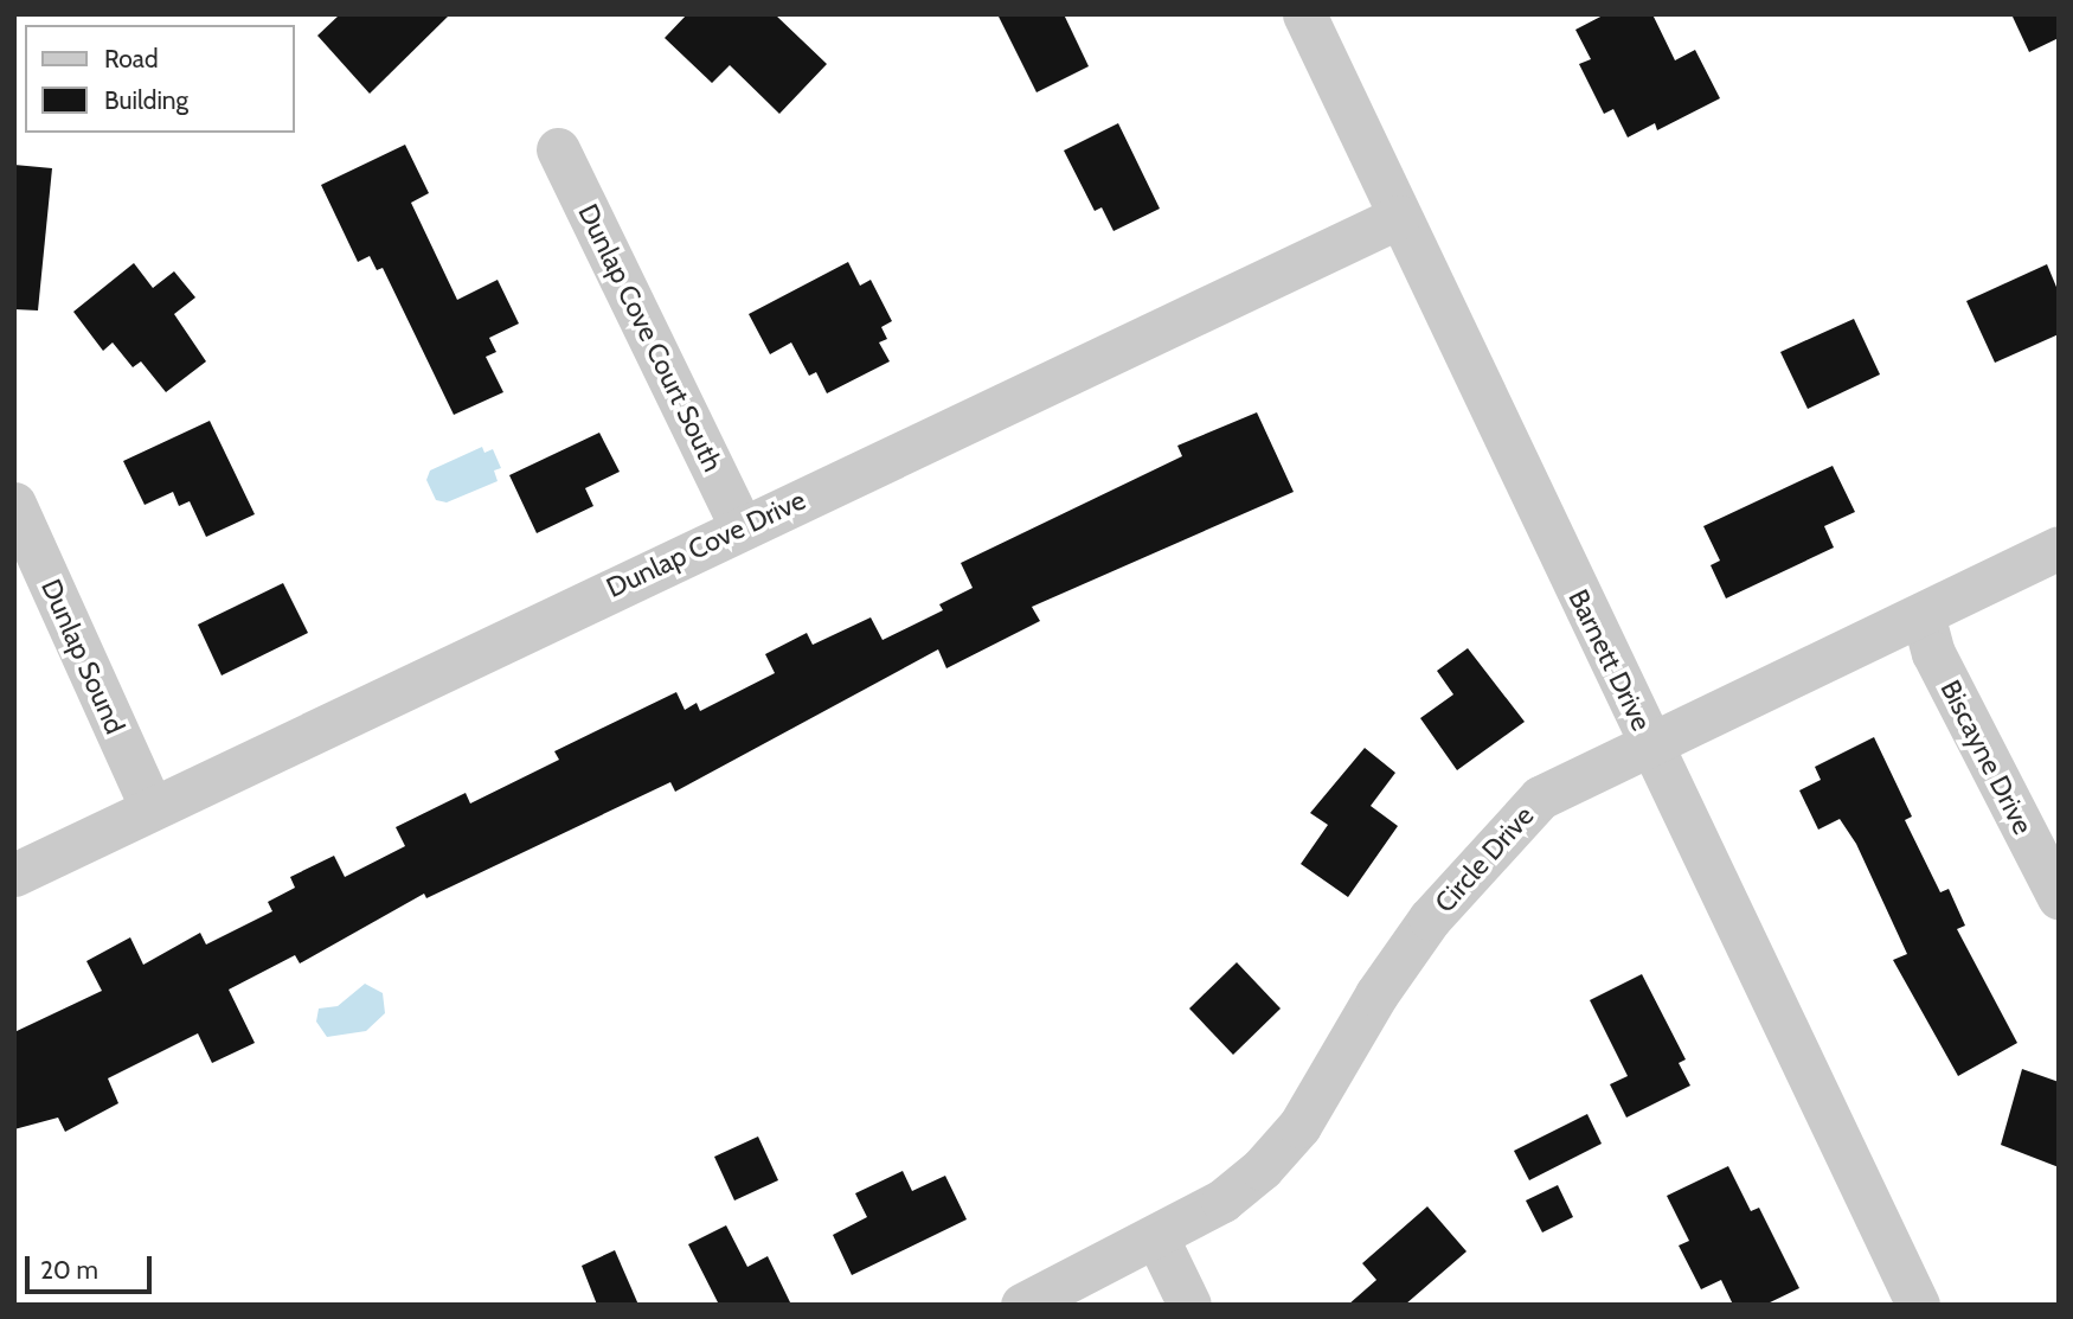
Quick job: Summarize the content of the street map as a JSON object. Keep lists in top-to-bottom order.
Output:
{
  "streets": {
    "street": [
      "Dunlap Cove Court South",
      "Dunlap Cove Drive",
      "Dunlap Sound",
      "Barnett Drive",
      "Biscayne Drive",
      "Circle Drive"
    ]
  },
  "crossings": [
    ["Dunlap Cove Court South", "Dunlap Cove Drive"],
    ["Dunlap Cove Drive", "Dunlap Sound"],
    ["Dunlap Cove Drive", "Barnett Drive"],
    ["Barnett Drive", "Circle Drive"],
    ["Biscayne Drive", "Circle Drive"]
  ],
  "legend": ["Road", "Building"],
  "scale_bar": "20 m"
}
